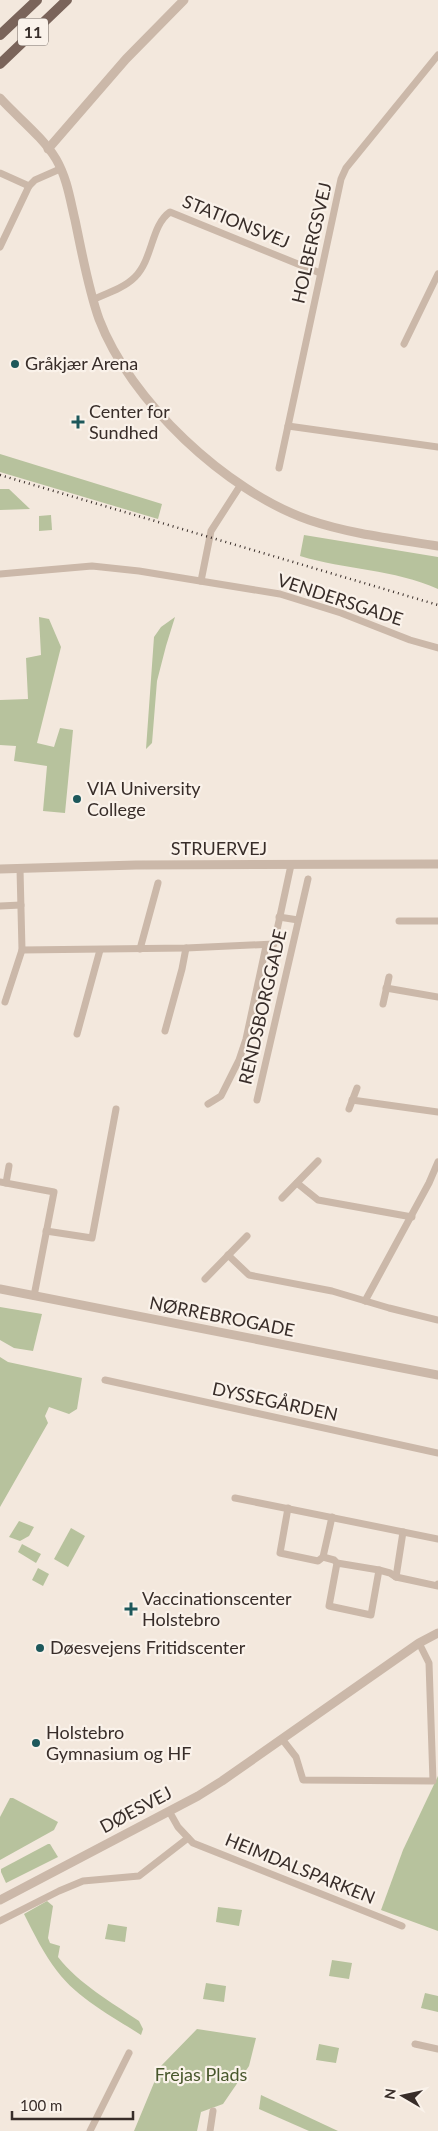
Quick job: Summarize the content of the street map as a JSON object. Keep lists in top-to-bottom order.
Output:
{
  "streets": {
    "main road": ["11"],
    "street": [
      "STATIONSVEJ",
      "HOLBERGSVEJ",
      "VENDERSGADE",
      "STRUERVEJ",
      "RENDSBORGGADE",
      "NØRREBROGADE",
      "DYSSEGÅRDEN",
      "DØESVEJ",
      "HEIMDALSPARKEN"
    ]
  },
  "crossings": [
    ["STATIONSVEJ", "HOLBERGSVEJ"],
    ["STRUERVEJ", "RENDSBORGGADE"],
    ["DØESVEJ", "HEIMDALSPARKEN"]
  ],
  "parks": ["Frejas Plads"],
  "places": {
    "other": [
      "Gråkjær Arena",
      "VIA University College",
      "Døesvejens Fritidscenter",
      "Holstebro Gymnasium og HF"
    ],
    "health": ["Center for Sundhed", "Vaccinationscenter Holstebro"]
  },
  "scale_bar": "100 m",
  "north": "left"
}
